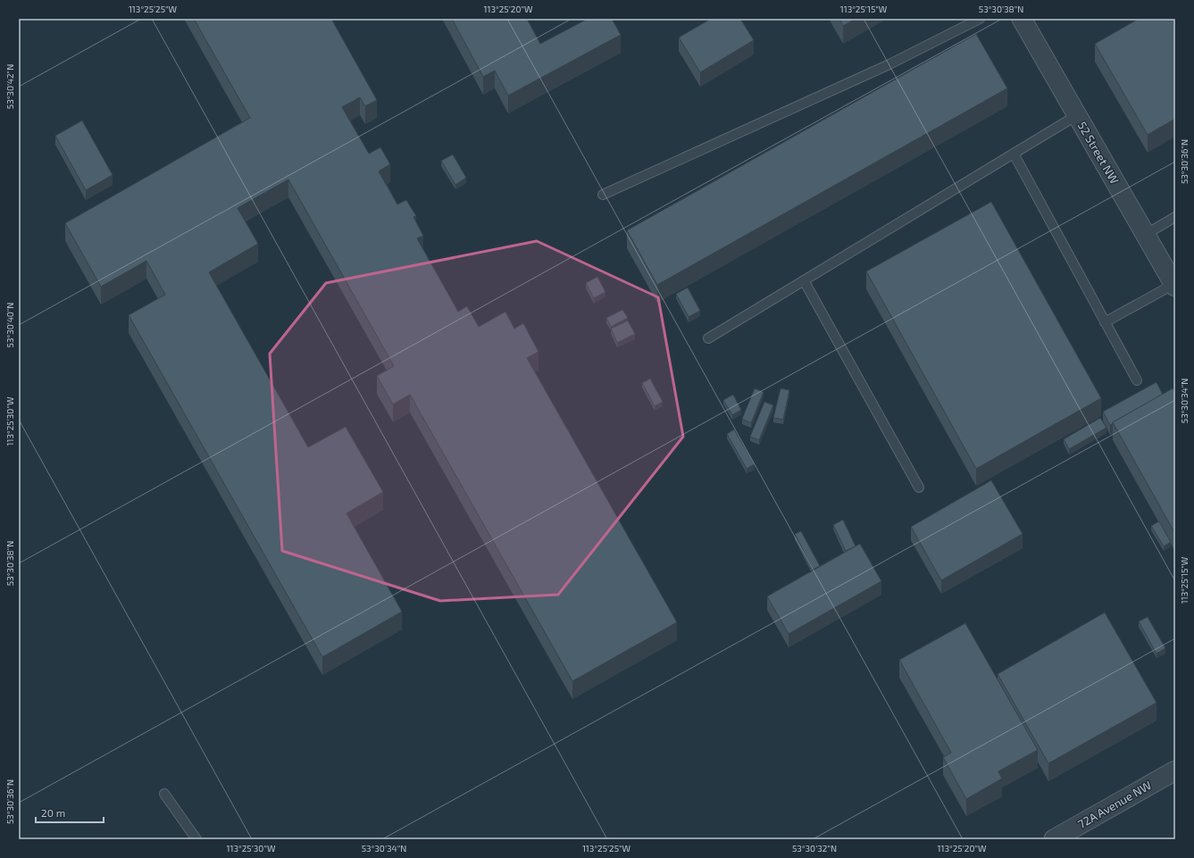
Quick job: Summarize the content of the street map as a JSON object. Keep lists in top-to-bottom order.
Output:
{
  "streets": {
    "street": ["52 Street NW", "72A Avenue NW"]
  },
  "scale_bar": "20 m",
  "coordinates": [
    "113°25'25\"W",
    "113°25'20\"W",
    "113°25'15\"W",
    "53°30'38\"N",
    "53°30'42\"N",
    "53°30'36\"N",
    "53°30'40\"N",
    "53°30'34\"N",
    "113°25'30\"W",
    "53°30'32\"N"
  ]
}
